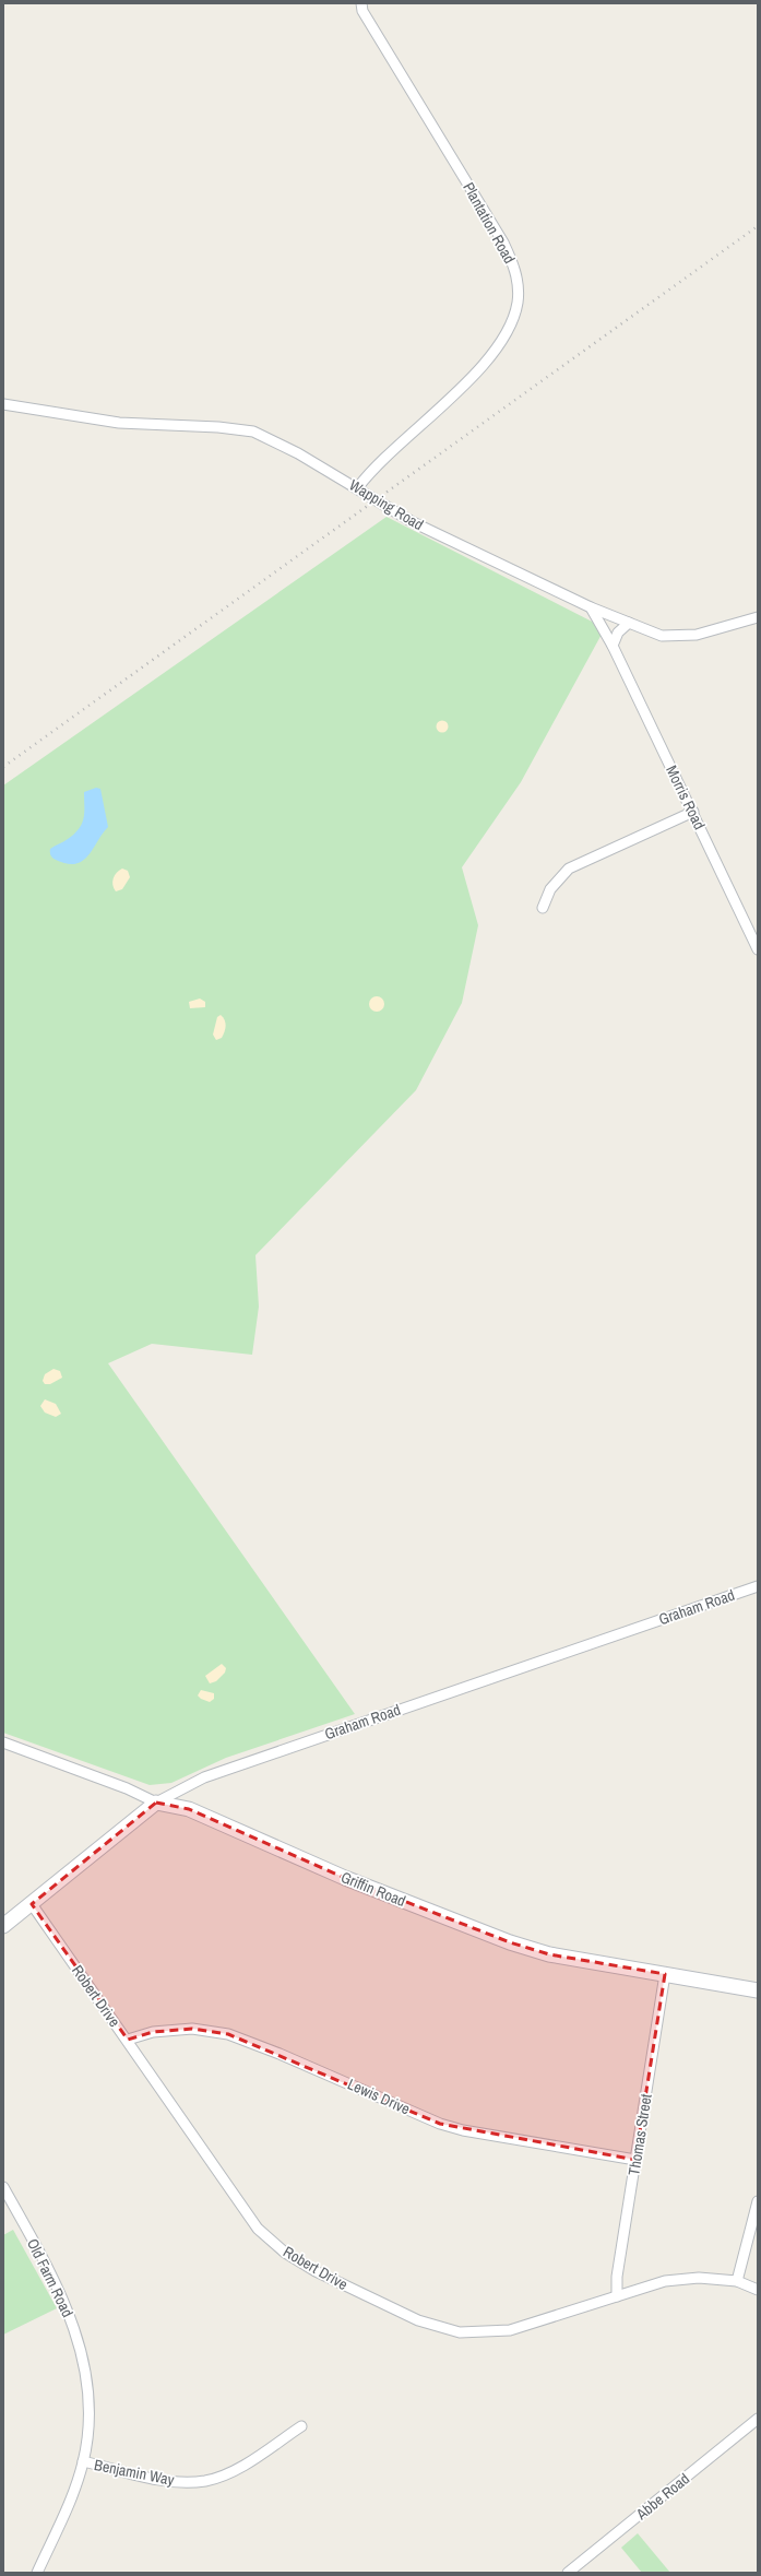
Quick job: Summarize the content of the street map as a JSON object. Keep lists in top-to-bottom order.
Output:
{
  "streets": {
    "street": [
      "Plantation Road",
      "Wapping Road",
      "Morris Road",
      "Graham Road",
      "Griffin Road",
      "Robert Drive",
      "Lewis Drive",
      "Thomas Street",
      "Old Farm Road",
      "Benjamin Way",
      "Abbe Road"
    ]
  },
  "crossings": [
    ["Plantation Road", "Wapping Road"],
    ["Wapping Road", "Morris Road"],
    ["Graham Road", "Griffin Road"],
    ["Graham Road", "Robert Drive"],
    ["Griffin Road", "Thomas Street"],
    ["Robert Drive", "Lewis Drive"],
    ["Robert Drive", "Thomas Street"],
    ["Lewis Drive", "Thomas Street"],
    ["Old Farm Road", "Benjamin Way"]
  ]
}
